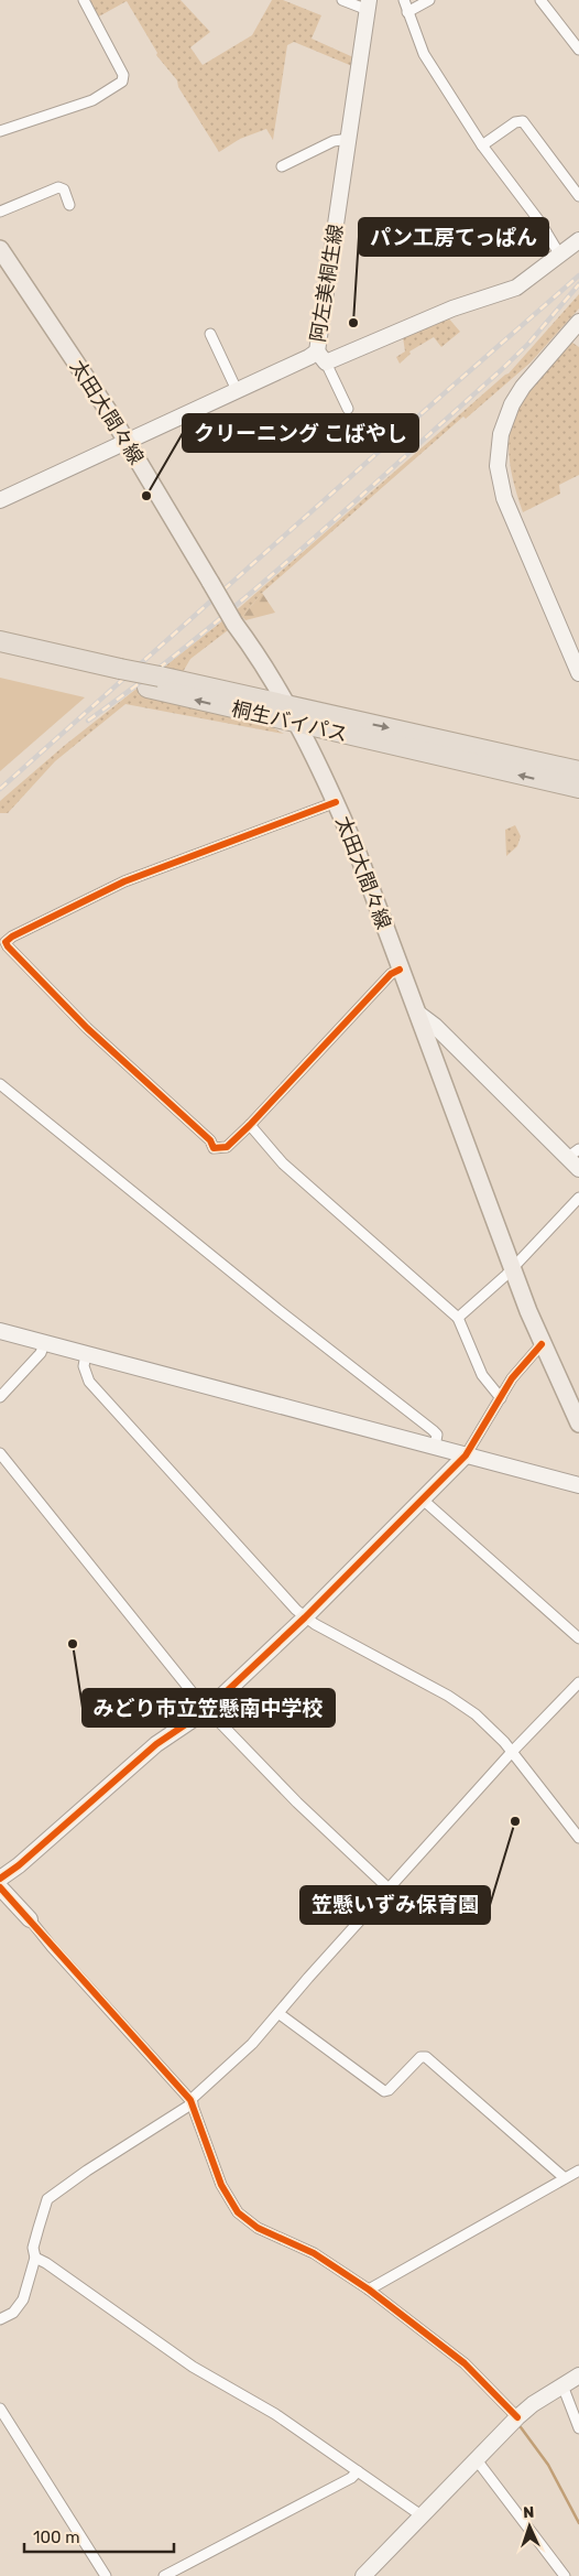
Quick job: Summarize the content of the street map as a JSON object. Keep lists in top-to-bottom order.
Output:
{
  "streets": {
    "highway": ["桐生バイパス"],
    "main road": ["太田大間々線"],
    "street": ["阿左美桐生線"]
  },
  "crossings": [
    ["阿左美桐生線", "太田大間々線"],
    ["太田大間々線", "桐生バイパス"]
  ],
  "places": [
    "パン工房てっぱん",
    "クリーニング こばやし",
    "みどり市立笠懸南中学校",
    "笠懸いずみ保育園"
  ],
  "scale_bar": "100 m",
  "north": "top"
}
